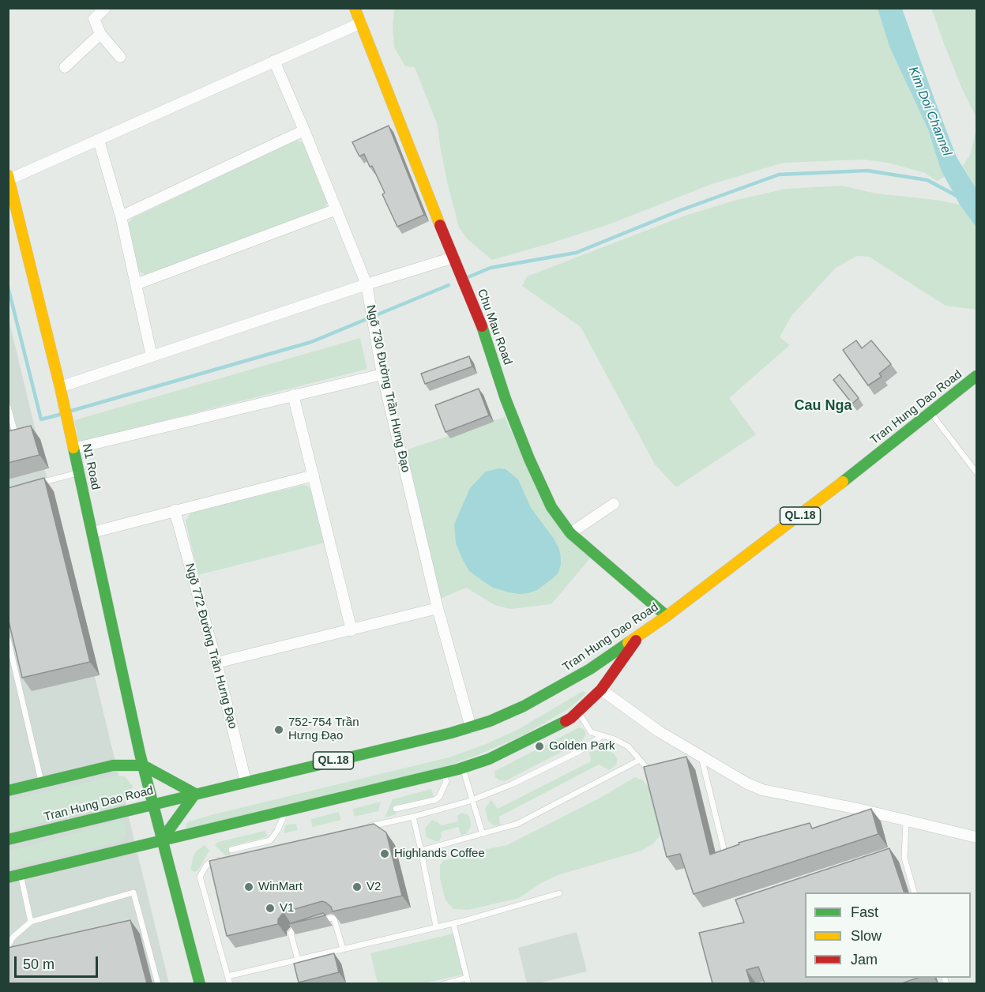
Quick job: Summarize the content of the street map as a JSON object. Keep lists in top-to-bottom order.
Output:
{
  "streets": {
    "main road": [
      "Chu Mau Road",
      "Tran Hung Dao Road",
      "N1 Road",
      "QL.18"
    ],
    "street": ["Ngõ 730 Đường Trần Hưng Đạo", "Ngõ 772 Đường Trần Hưng Đạo"]
  },
  "crossings": [
    ["Chu Mau Road", "Tran Hung Dao Road"],
    ["Ngõ 730 Đường Trần Hưng Đạo", "Tran Hung Dao Road"],
    ["Tran Hung Dao Road", "N1 Road"],
    ["Tran Hung Dao Road", "Ngõ 772 Đường Trần Hưng Đạo"]
  ],
  "districts": ["Cau Nga"],
  "water": ["Kim Doi Channel"],
  "places": [
    "752-754 Trần Hưng Đạo",
    "Golden Park",
    "Highlands Coffee",
    "WinMart",
    "V2",
    "V1"
  ],
  "legend": ["Fast", "Slow", "Jam"],
  "scale_bar": "50 m"
}
